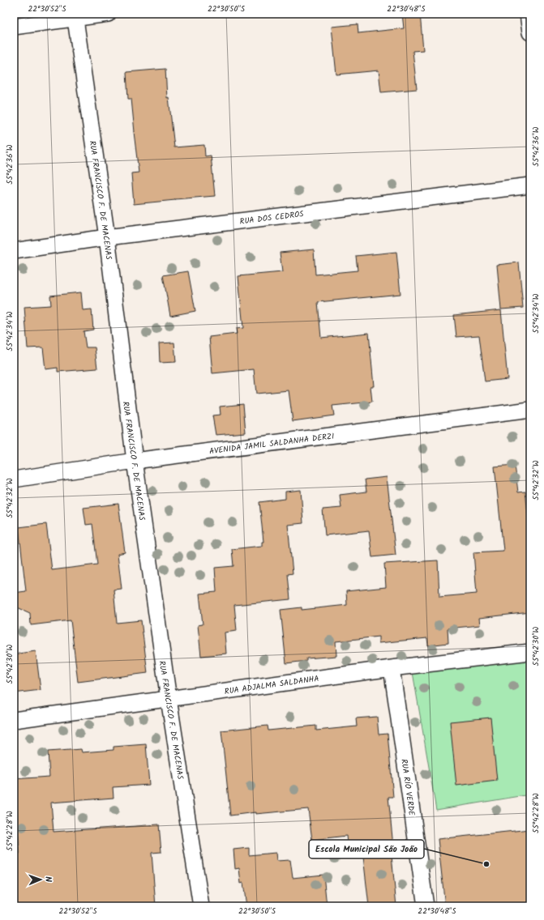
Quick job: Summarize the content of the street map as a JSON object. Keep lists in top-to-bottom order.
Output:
{
  "streets": {
    "street": [
      "RUA FRANCISCO F. DE MACENAS",
      "RUA DOS CEDROS",
      "AVENIDA JAMIL SALDANHA DERZI",
      "RUA ADJALMA SALDANHA",
      "RUA RÍO VERDE"
    ]
  },
  "crossings": [
    ["RUA FRANCISCO F. DE MACENAS", "RUA DOS CEDROS"],
    ["RUA FRANCISCO F. DE MACENAS", "AVENIDA JAMIL SALDANHA DERZI"],
    ["RUA FRANCISCO F. DE MACENAS", "RUA ADJALMA SALDANHA"],
    ["RUA ADJALMA SALDANHA", "RUA RÍO VERDE"]
  ],
  "places": ["Escola Municipal São João"],
  "north": "right",
  "coordinates": [
    "22°30'52\"S",
    "22°30'50\"S",
    "22°30'48\"S",
    "55°42'36\"W",
    "55°42'34\"W",
    "55°42'32\"W",
    "55°42'30\"W",
    "55°42'28\"W"
  ]
}
